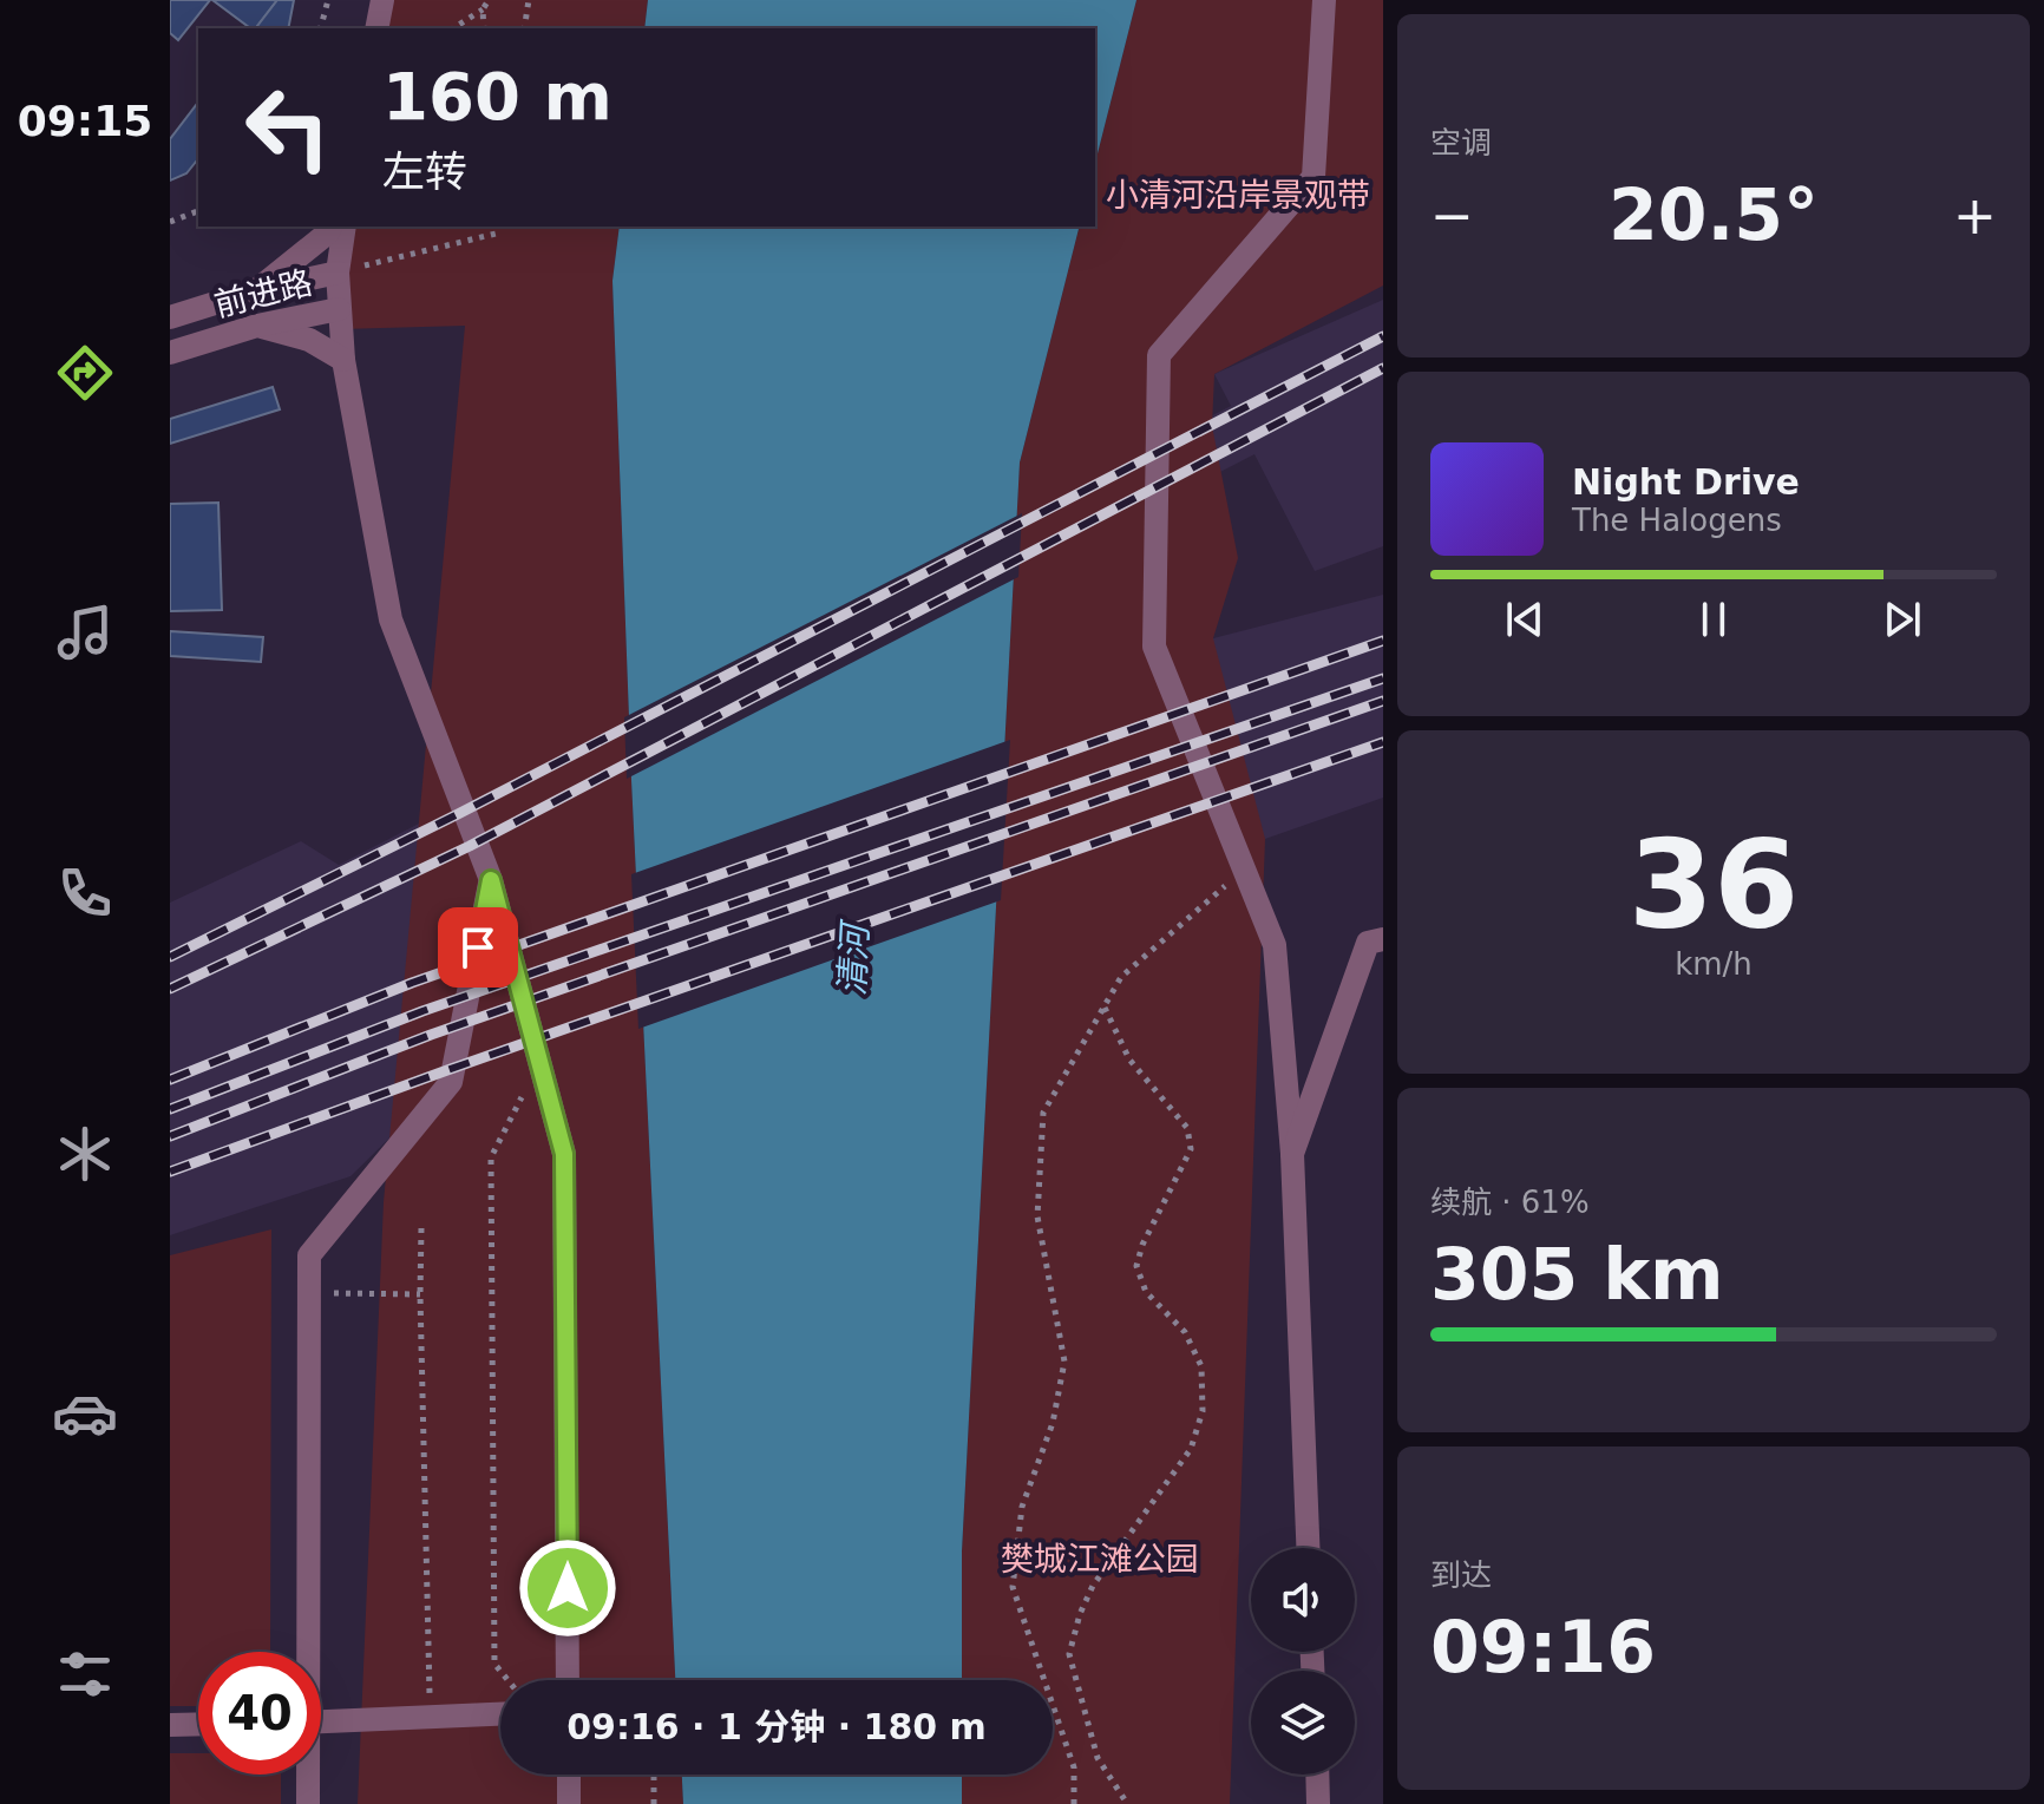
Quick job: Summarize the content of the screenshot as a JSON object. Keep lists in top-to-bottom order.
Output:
{
  "streets": {
    "street": ["前进路"]
  },
  "water": ["清河"],
  "parks": ["小清河沿岸景观带", "樊城江滩公园"],
  "page": {
    "tabs": "09:15",
    "tile": [
      "空调",
      ["36", "km/h"],
      ["续航 · 61%", "305 km"],
      ["到达", "09:16"]
    ],
    "turn": ["160 m", "左转"],
    "heat": ["−", "20.5°", "+"],
    "song": ["Night Drive", "The Halogens"],
    "limit": "40",
    "trip": "09:16 · 1 分钟 · 180 m"
  }
}
